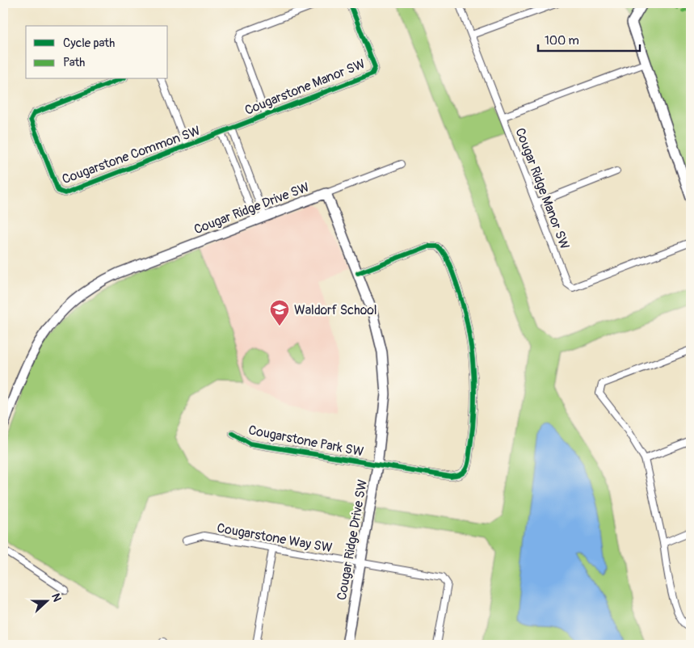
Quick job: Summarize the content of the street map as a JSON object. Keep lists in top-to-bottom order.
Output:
{
  "streets": {
    "street": [
      "Cougarstone Manor SW",
      "Cougarstone Common SW",
      "Cougar Ridge Manor SW",
      "Cougar Ridge Drive SW",
      "Cougarstone Park SW",
      "Cougarstone Way SW"
    ]
  },
  "crossings": [
    ["Cougarstone Manor SW", "Cougarstone Common SW"],
    ["Cougar Ridge Drive SW", "Cougarstone Park SW"],
    ["Cougar Ridge Drive SW", "Cougarstone Way SW"]
  ],
  "places": {
    "school or university": ["Waldorf School"]
  },
  "legend": ["Cycle path", "Path"],
  "scale_bar": "100 m",
  "north": "right"
}
